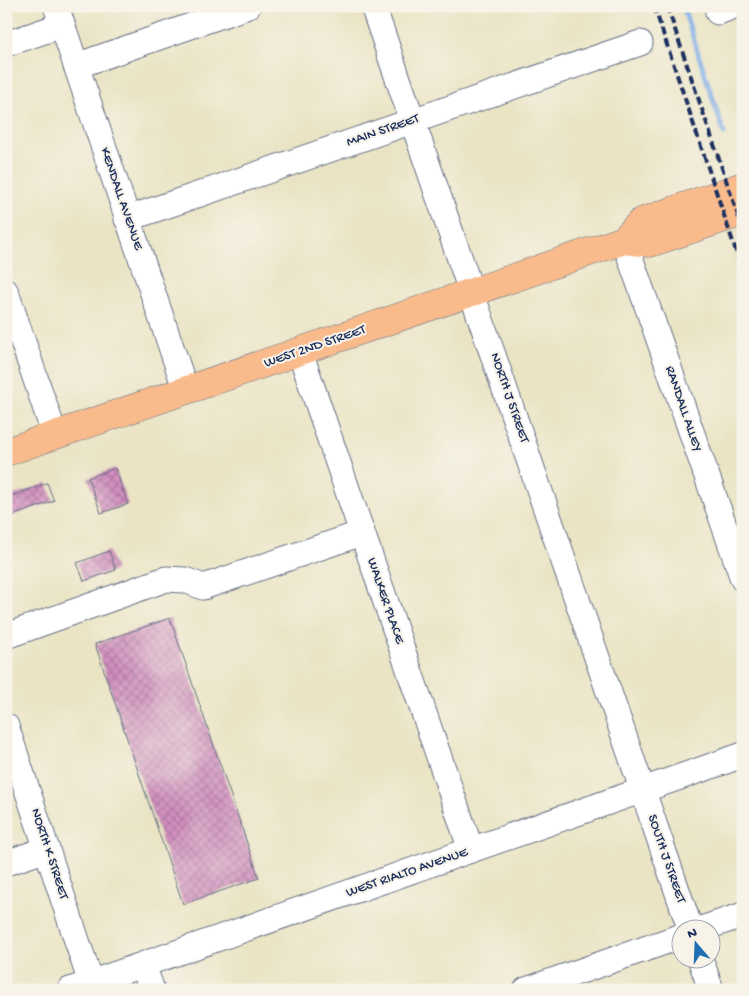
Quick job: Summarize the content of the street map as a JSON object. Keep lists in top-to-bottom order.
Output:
{
  "streets": {
    "main road": ["WEST 2ND STREET"],
    "street": [
      "MAIN STREET",
      "KENDALL AVENUE",
      "NORTH J STREET",
      "RANDALL ALLEY",
      "WALKER PLACE",
      "NORTH K STREET",
      "SOUTH J STREET",
      "WEST RIALTO AVENUE"
    ]
  },
  "crossings": [
    ["MAIN STREET", "KENDALL AVENUE"],
    ["MAIN STREET", "NORTH J STREET"],
    ["KENDALL AVENUE", "WEST 2ND STREET"],
    ["WEST 2ND STREET", "NORTH J STREET"],
    ["WEST 2ND STREET", "RANDALL ALLEY"],
    ["WEST 2ND STREET", "WALKER PLACE"],
    ["NORTH J STREET", "SOUTH J STREET"],
    ["NORTH J STREET", "WEST RIALTO AVENUE"],
    ["WALKER PLACE", "WEST RIALTO AVENUE"],
    ["NORTH K STREET", "WEST RIALTO AVENUE"],
    ["SOUTH J STREET", "WEST RIALTO AVENUE"]
  ],
  "north": "top"
}
